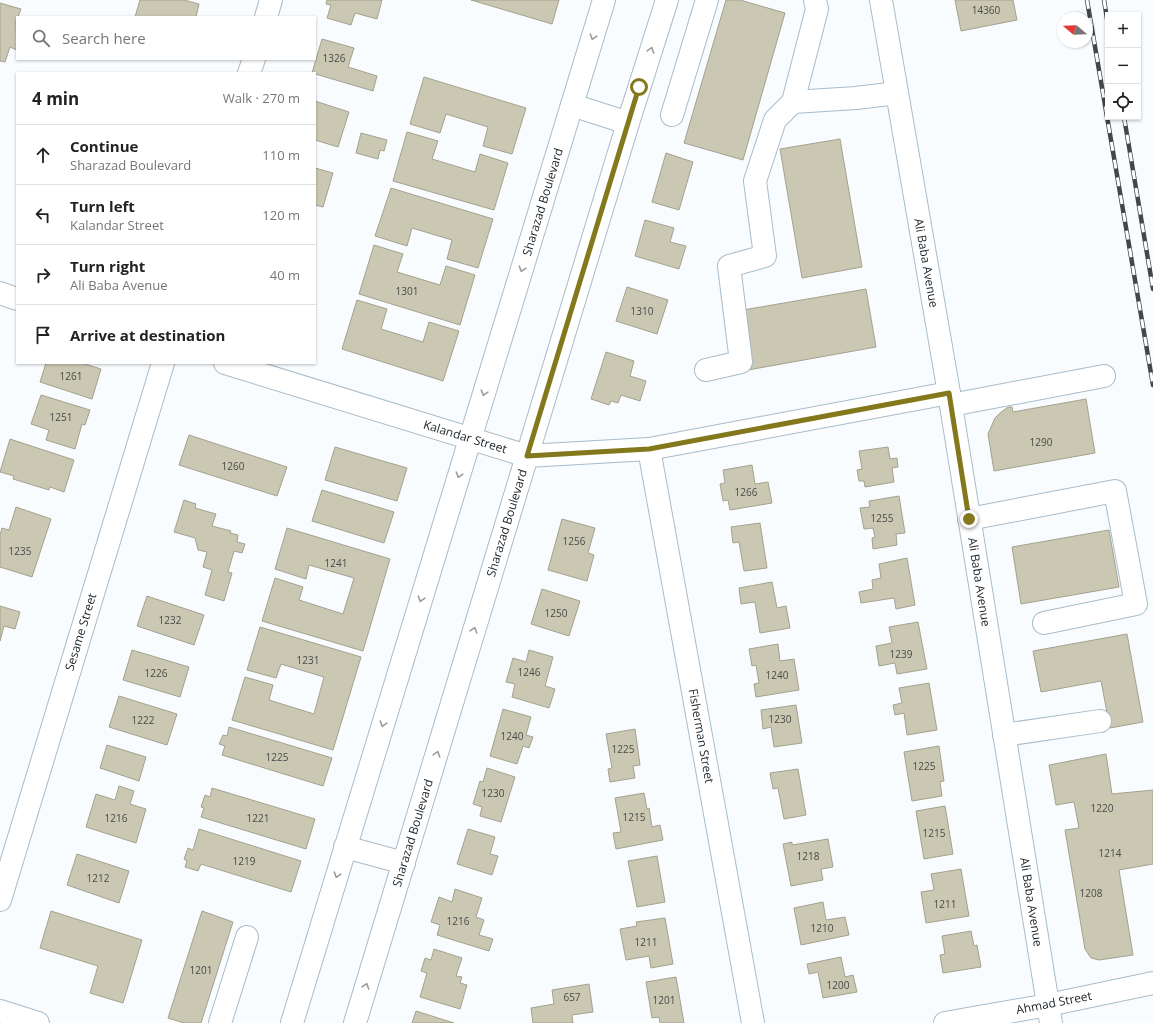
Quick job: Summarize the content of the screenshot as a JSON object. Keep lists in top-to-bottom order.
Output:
{
  "streets": {
    "street": [
      "Sharazad Boulevard",
      "Ali Baba Avenue",
      "Kalandar Street",
      "Sesame Street",
      "Fisherman Street",
      "Ahmad Street"
    ]
  },
  "crossings": [
    ["Sharazad Boulevard", "Kalandar Street"],
    ["Ali Baba Avenue", "Kalandar Street"],
    ["Ali Baba Avenue", "Ahmad Street"],
    ["Kalandar Street", "Fisherman Street"]
  ],
  "house_numbers": [
    "14360",
    "1326",
    "1301",
    "1310",
    "1261",
    "1251",
    "1290",
    "1260",
    "1266",
    "1255",
    "1256",
    "1235",
    "1241",
    "1250",
    "1232",
    "1239",
    "1231",
    "1246",
    "1226",
    "1240",
    "1230",
    "1222",
    "1240",
    "1225",
    "1225",
    "1225",
    "1230",
    "1220",
    "1215",
    "1216",
    "1221",
    "1215",
    "1214",
    "1218",
    "1219",
    "1212",
    "1208",
    "1211",
    "1216",
    "1210",
    "1211",
    "1201",
    "1200",
    "657",
    "1201"
  ],
  "north": "left",
  "page": {
    "map_buttons": ["+", "−"],
    "search": "Search here",
    "heading": ["4 min", "Walk · 270 m"],
    "list": [
      ["Continue", "Sharazad Boulevard", "110 m"],
      ["Turn left", "Kalandar Street", "120 m"],
      ["Turn right", "Ali Baba Avenue", "40 m"],
      "Arrive at destination"
    ]
  }
}
